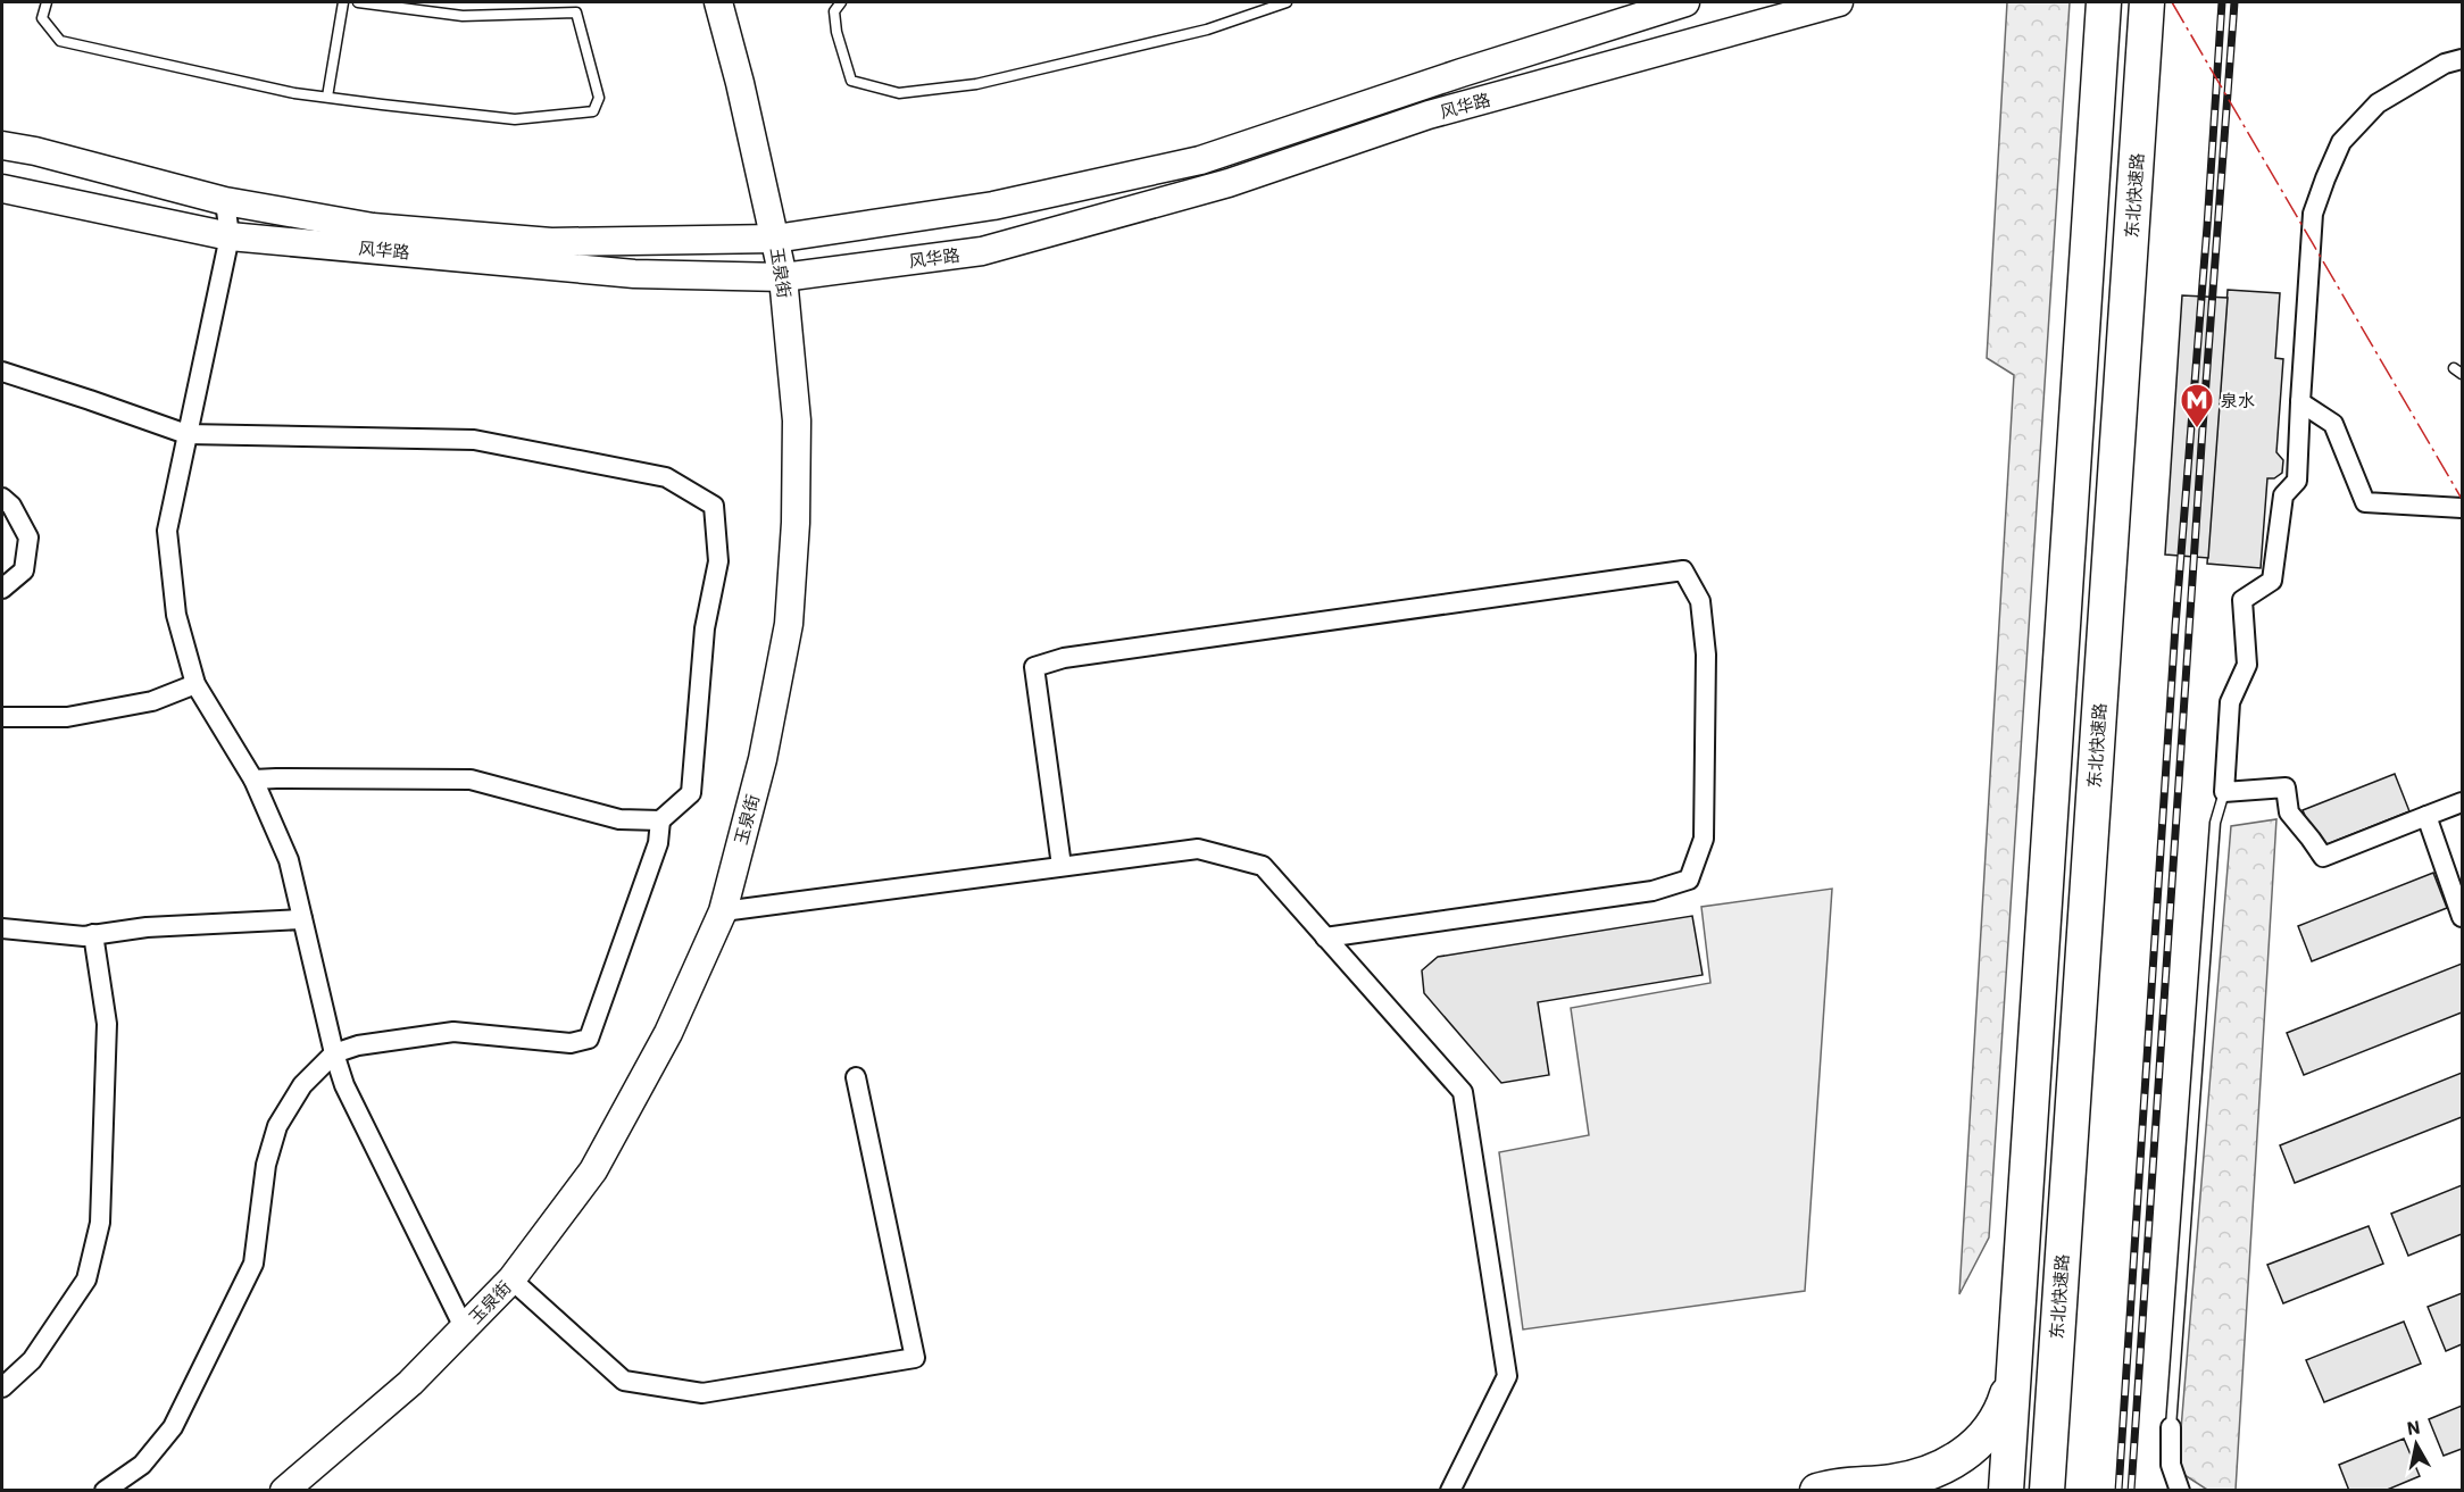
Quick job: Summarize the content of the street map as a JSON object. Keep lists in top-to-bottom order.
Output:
{
  "streets": {
    "highway": ["东北快速路"],
    "street": ["风华路", "玉泉街"]
  },
  "crossings": [
    ["风华路", "玉泉街"]
  ],
  "places": {
    "metro station": ["泉水"]
  },
  "north": "top"
}
